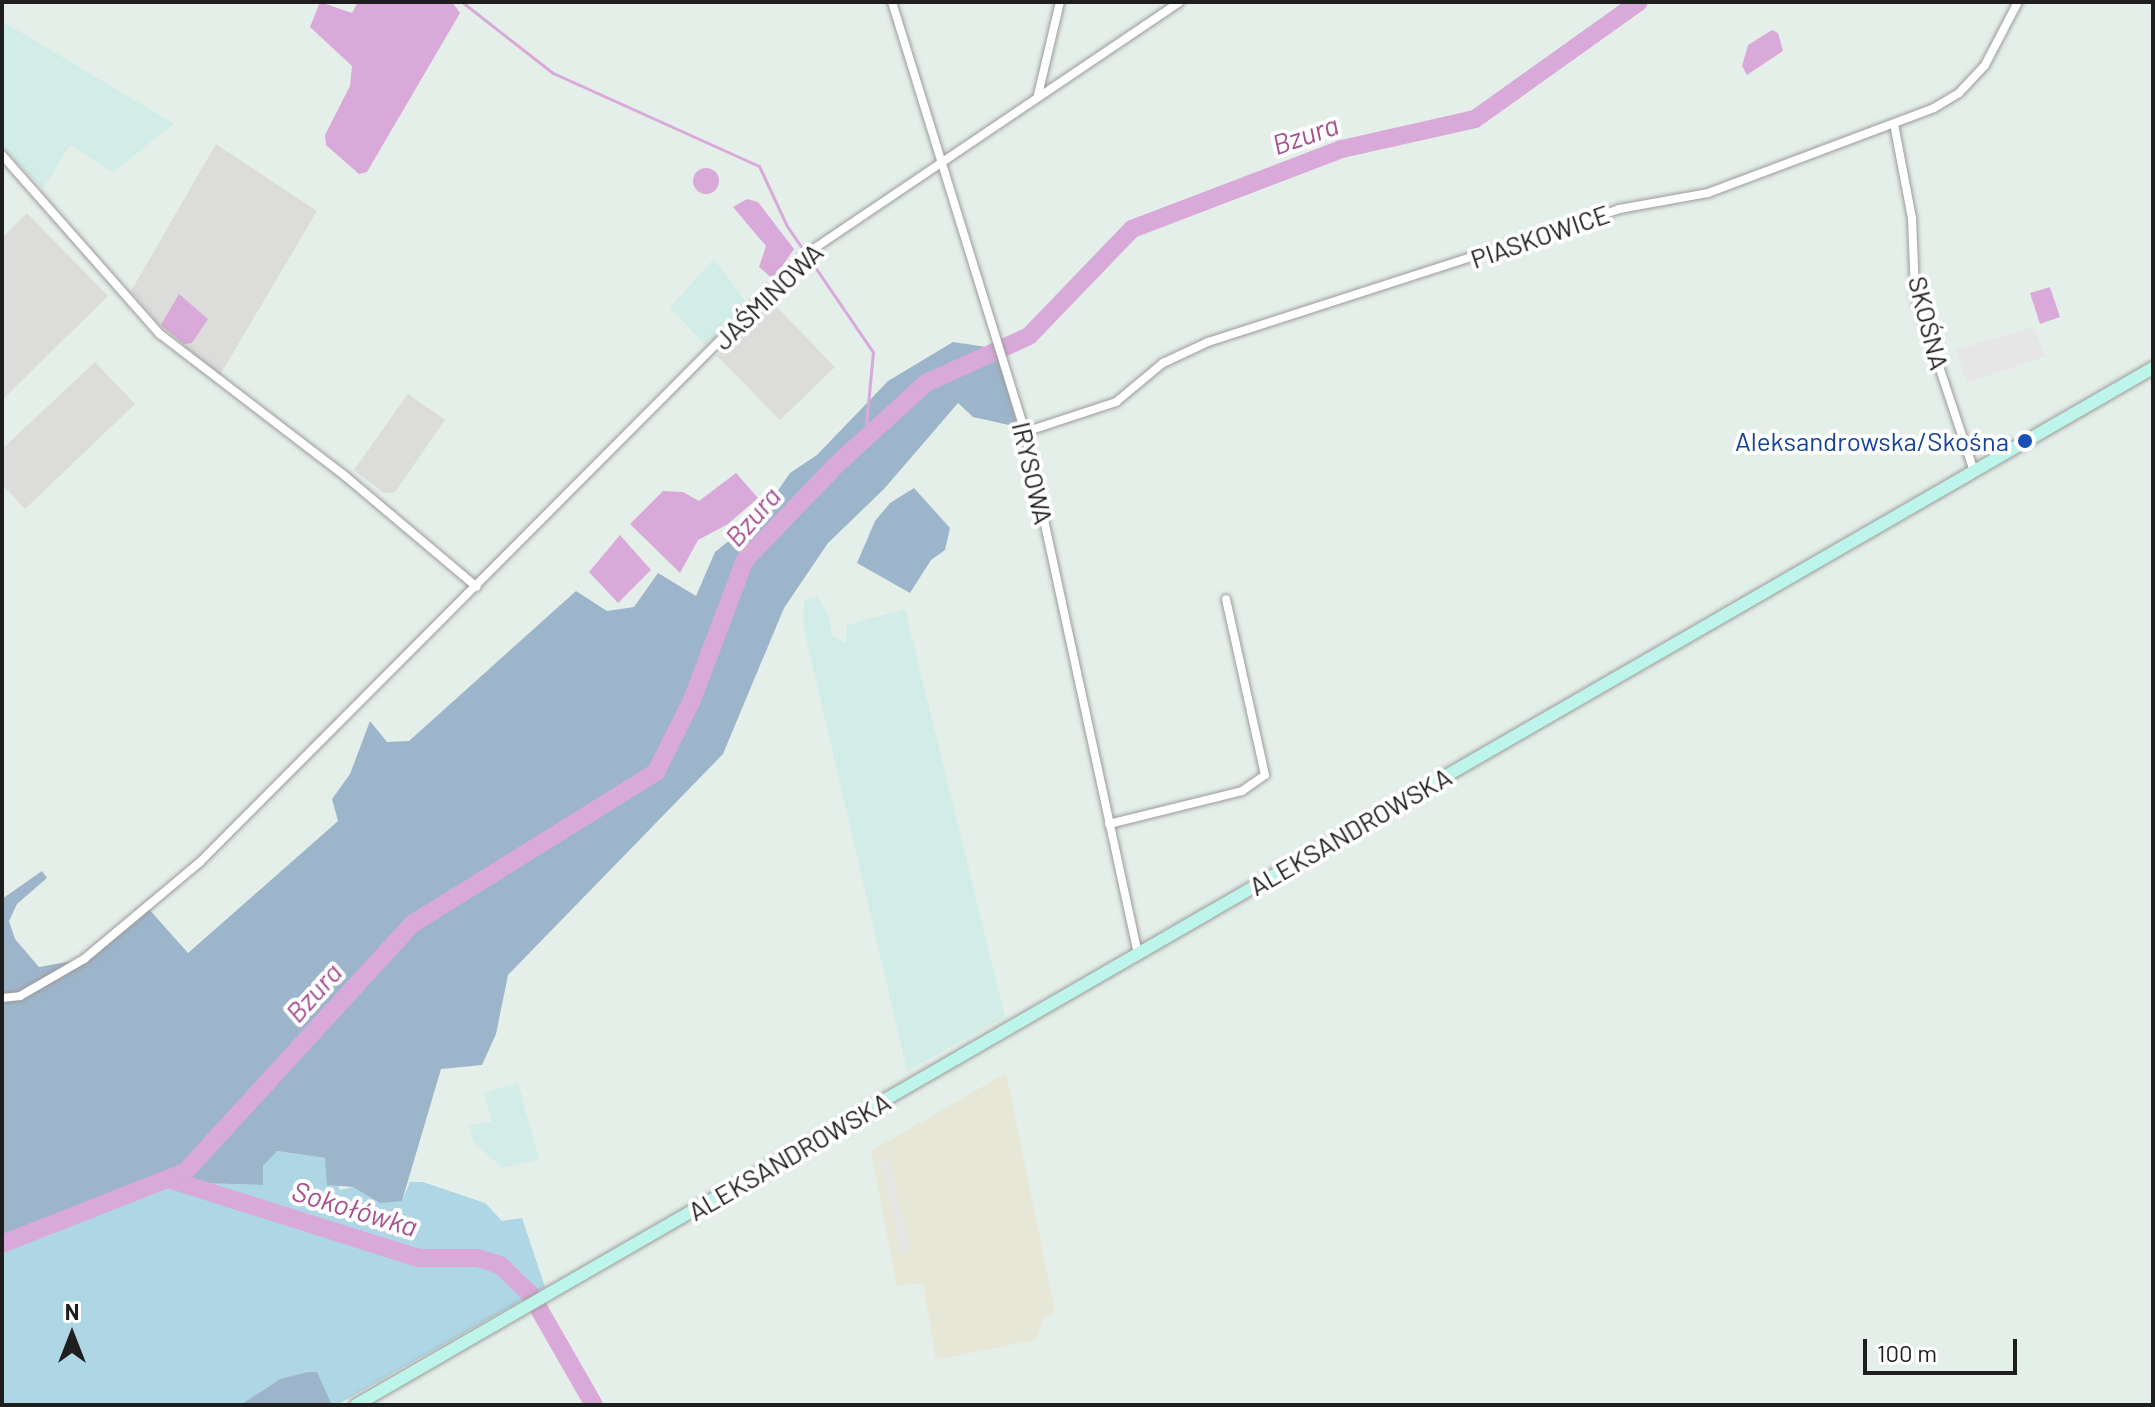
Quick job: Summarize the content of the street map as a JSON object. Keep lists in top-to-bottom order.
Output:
{
  "streets": {
    "main road": ["ALEKSANDROWSKA"],
    "street": [
      "PIASKOWICE",
      "JAŚMINOWA",
      "SKOŚNA",
      "IRYSOWA"
    ]
  },
  "crossings": [
    ["PIASKOWICE", "SKOŚNA"],
    ["PIASKOWICE", "IRYSOWA"],
    ["JAŚMINOWA", "IRYSOWA"],
    ["SKOŚNA", "ALEKSANDROWSKA"],
    ["IRYSOWA", "ALEKSANDROWSKA"]
  ],
  "water": ["Bzura", "Sokołówka"],
  "places": ["Aleksandrowska/Skośna"],
  "scale_bar": "100 m",
  "north": "top"
}
